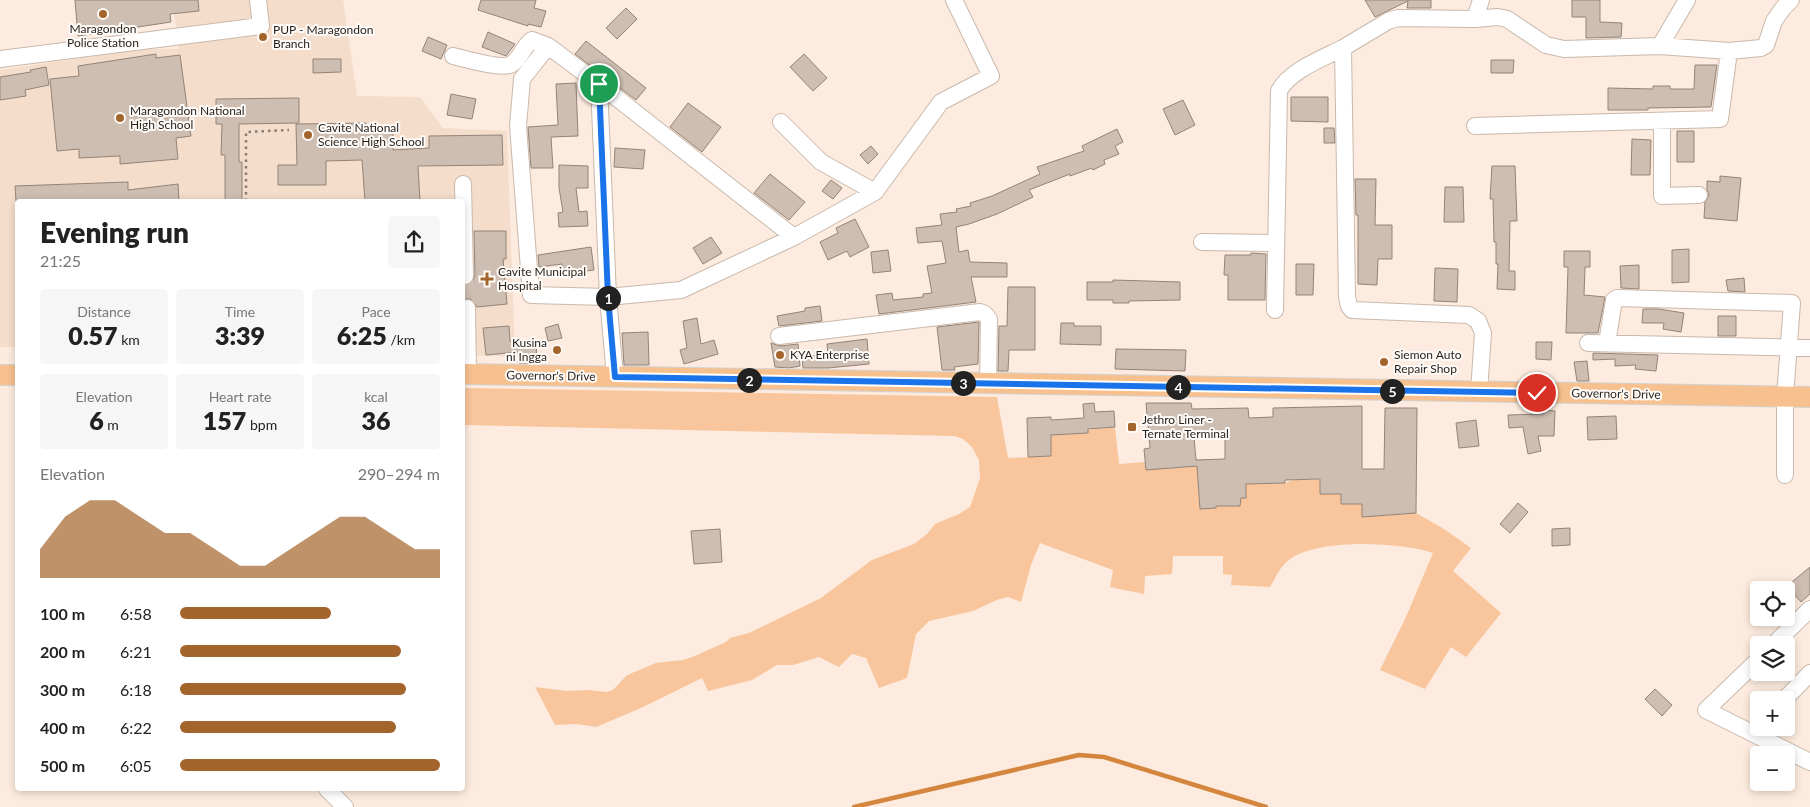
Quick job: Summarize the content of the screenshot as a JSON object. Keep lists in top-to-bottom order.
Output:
{
  "streets": {
    "main road": ["Governor's Drive"]
  },
  "places": {
    "other": [
      "Maragondon Police Station",
      "PUP - Maragondon Branch",
      "Maragondon National High School",
      "Cavite National Science High School",
      "Kusina ni Ingga",
      "KYA Enterprise",
      "Siemon Auto Repair Shop"
    ],
    "health": ["Cavite Municipal Hospital"],
    "transit": ["Jethro Liner - Ternate Terminal"]
  },
  "page": {
    "heading": ["Evening run", "21:25"],
    "stats": [
      ["Distance", "0.57 km"],
      ["Time", "3:39"],
      ["Pace", "6:25 /km"],
      ["Elevation", "6 m"],
      ["Heart rate", "157 bpm"],
      ["kcal", "36"]
    ],
    "pins": [
      "1",
      "2",
      "3",
      "4",
      "5"
    ],
    "chart": ["Elevation", "290–294 m"],
    "map_buttons": ["+", "−"],
    "list": [
      {
        "name": "100 m",
        "note": "6:58"
      },
      {
        "name": "200 m",
        "note": "6:21"
      },
      {
        "name": "300 m",
        "note": "6:18"
      },
      {
        "name": "400 m",
        "note": "6:22"
      },
      {
        "name": "500 m",
        "note": "6:05"
      }
    ]
  }
}
